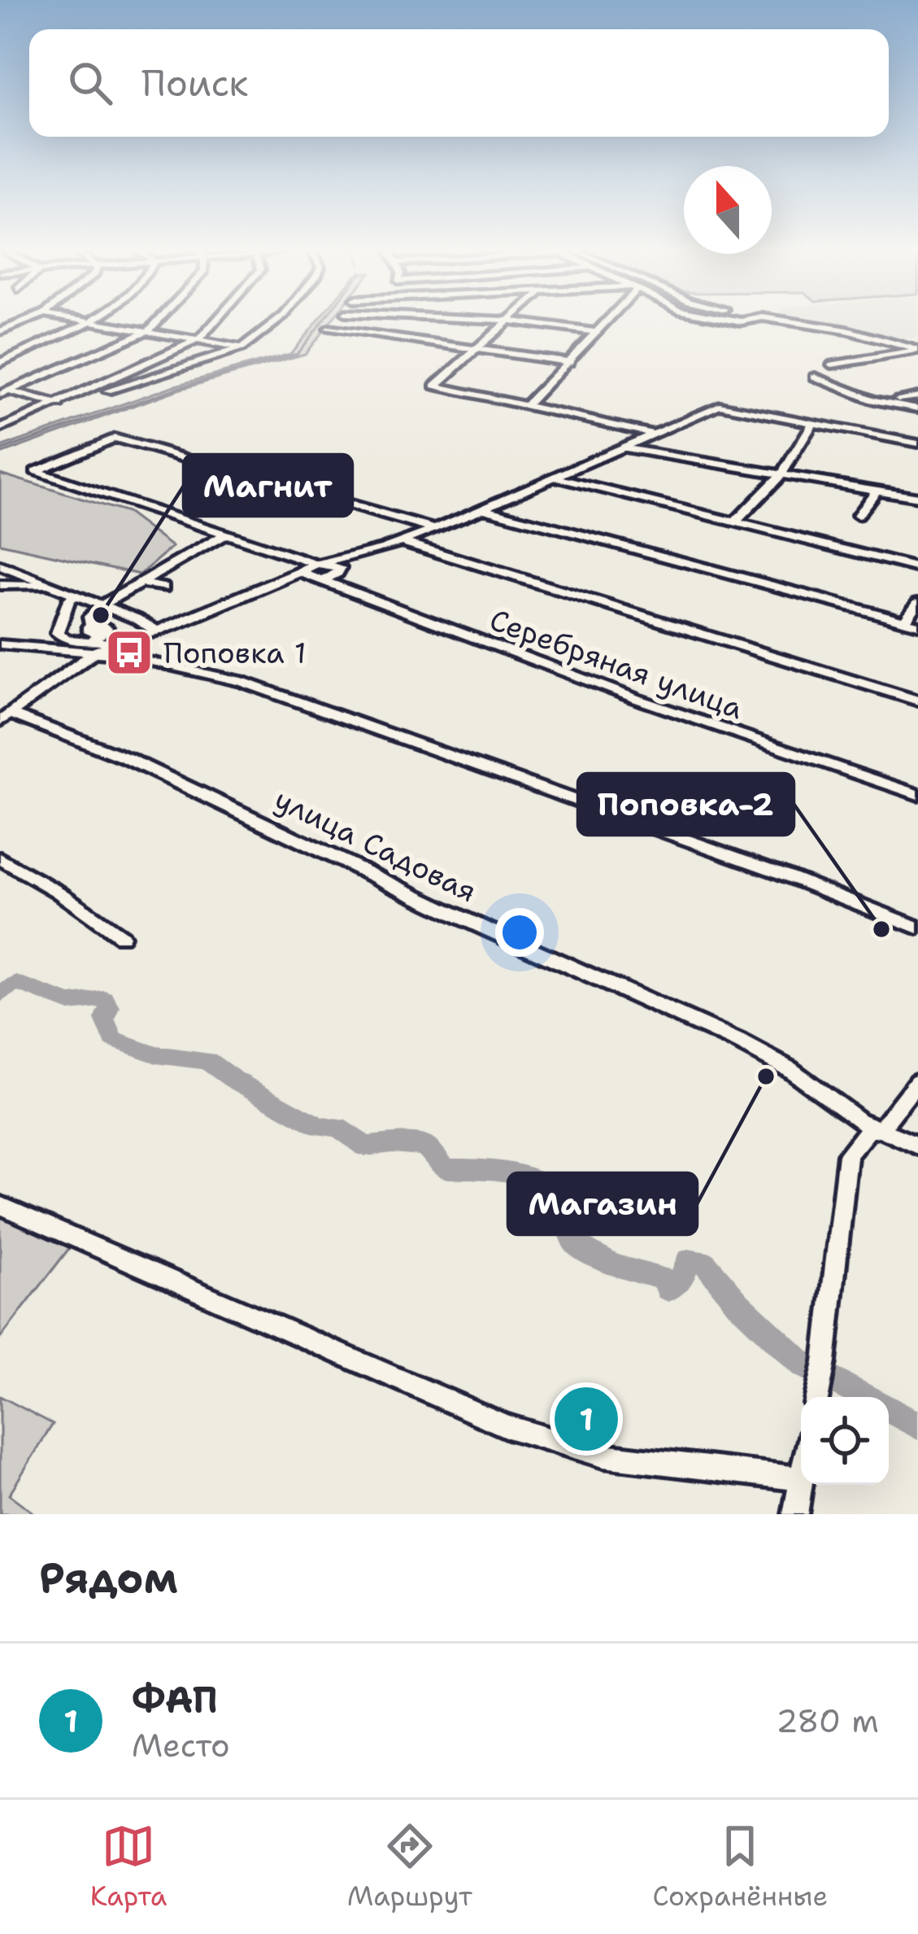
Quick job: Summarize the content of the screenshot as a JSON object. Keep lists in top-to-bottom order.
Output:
{
  "streets": {
    "street": ["Серебряная улица", "улица Садовая"]
  },
  "places": {
    "other": ["Магнит", "Поповка-2", "Магазин"],
    "bus stop": ["Поповка 1"]
  },
  "north": "top",
  "page": {
    "search": "Поиск",
    "pins": "1",
    "heading": "Рядом",
    "list": [
      {
        "mark": "1",
        "name": "ФАП",
        "note": "Место",
        "value": "280 m"
      }
    ],
    "nav": ["Карта", "Маршрут", "Сохранённые"]
  }
}
